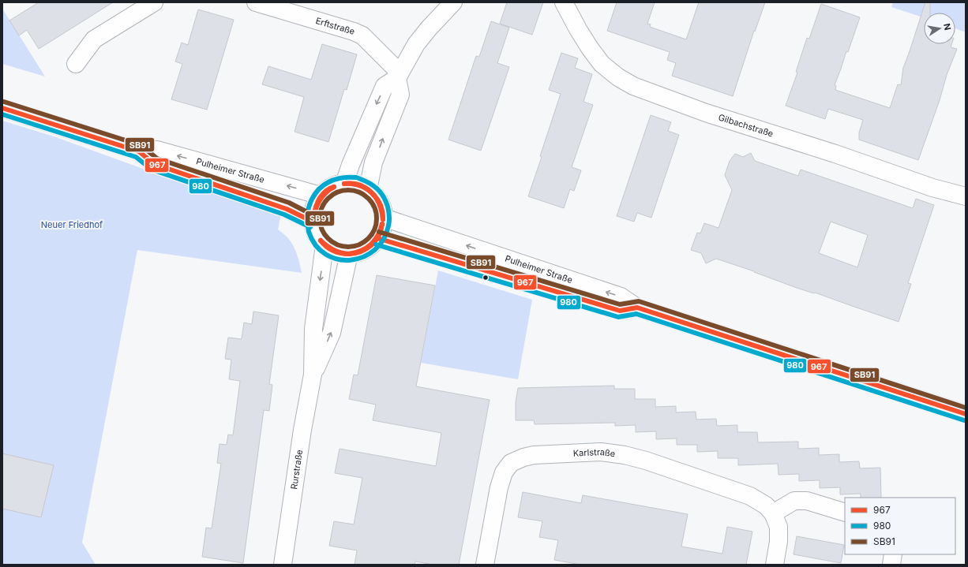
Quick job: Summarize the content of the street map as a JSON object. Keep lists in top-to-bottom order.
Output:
{
  "streets": {
    "street": [
      "Erftstraße",
      "Gilbachstraße",
      "Pulheimer Straße",
      "Karlstraße",
      "Rurstraße"
    ]
  },
  "crossings": [
    ["Pulheimer Straße", "Rurstraße"]
  ],
  "parks": ["Neuer Friedhof"],
  "lines": ["transit line SB91", "transit line 967", "transit line 980"],
  "legend": ["967", "980", "SB91"],
  "north": "right"
}
